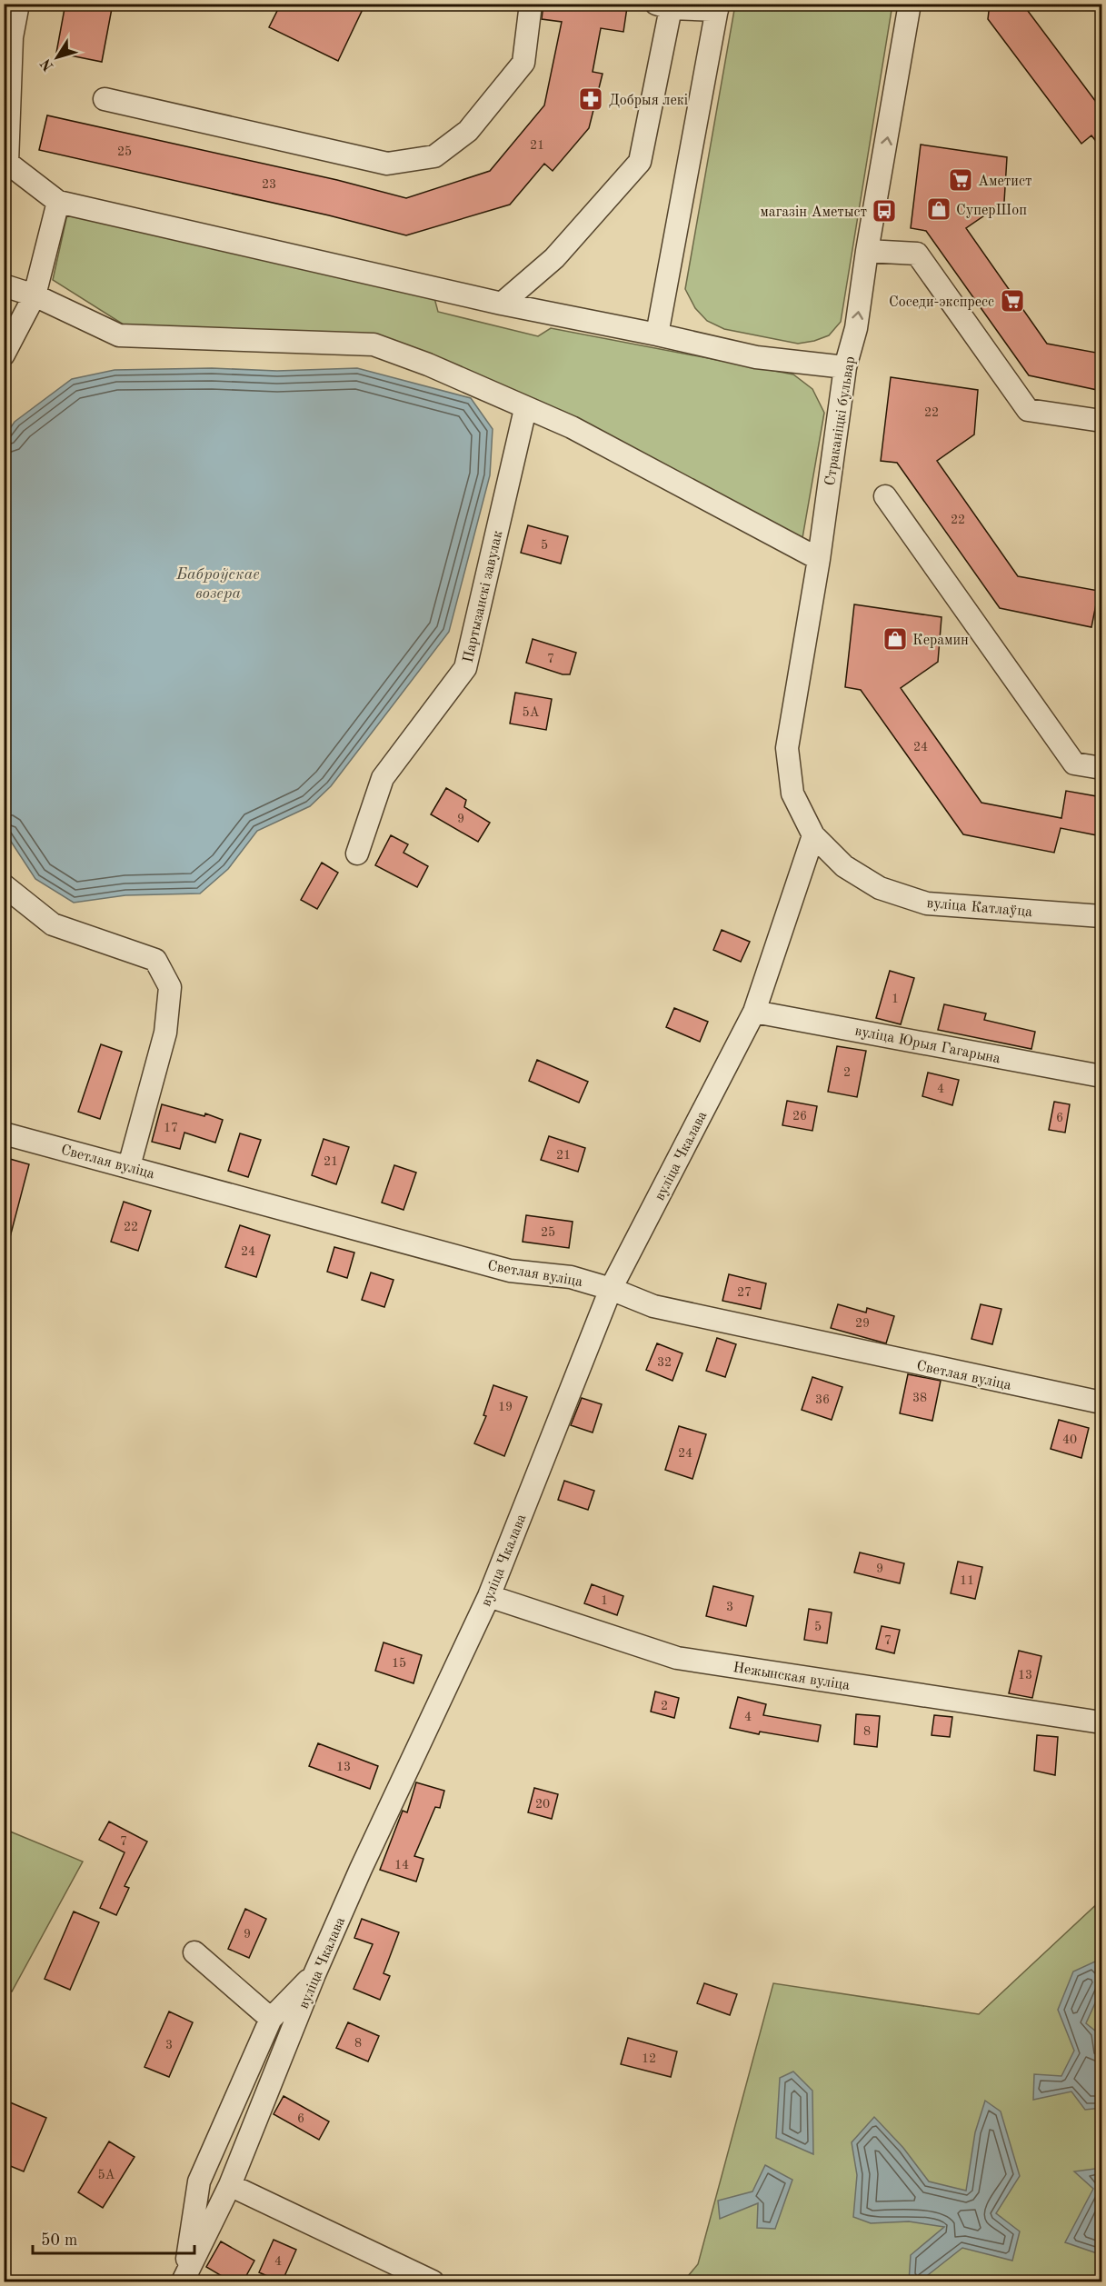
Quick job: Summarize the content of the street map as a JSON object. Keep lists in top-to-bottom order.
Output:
{
  "streets": {
    "street": [
      "Страканіцкі бульвар",
      "Партызанскі завулак",
      "вуліца Катлаўца",
      "вуліца Юрыя Гагарына",
      "вуліца Чкалава",
      "Светлая вуліца",
      "Нежынская вуліца"
    ]
  },
  "crossings": [
    ["Страканіцкі бульвар", "вуліца Катлаўца"],
    ["Страканіцкі бульвар", "вуліца Чкалава"],
    ["вуліца Катлаўца", "вуліца Чкалава"],
    ["вуліца Юрыя Гагарына", "вуліца Чкалава"],
    ["вуліца Чкалава", "Светлая вуліца"],
    ["вуліца Чкалава", "Нежынская вуліца"]
  ],
  "water": ["Баброўскае возера"],
  "places": {
    "pharmacy": ["Добрыя лекi"],
    "supermarket": ["Аметист", "Соседи-экспресс"],
    "shop": ["СуперШоп", "Керамин"],
    "bus stop": ["магазін Аметыст"]
  },
  "house_numbers": [
    "21",
    "25",
    "23",
    "22",
    "22",
    "5",
    "7",
    "5А",
    "24",
    "9",
    "1",
    "2",
    "4",
    "26",
    "6",
    "17",
    "21",
    "21",
    "22",
    "25",
    "24",
    "27",
    "29",
    "32",
    "38",
    "36",
    "19",
    "40",
    "24",
    "9",
    "11",
    "1",
    "3",
    "5",
    "7",
    "15",
    "13",
    "2",
    "4",
    "8",
    "13",
    "20",
    "7",
    "14",
    "9",
    "8",
    "3",
    "12",
    "6",
    "5А",
    "4"
  ],
  "scale_bar": "50 m",
  "north": "bottom left"
}
